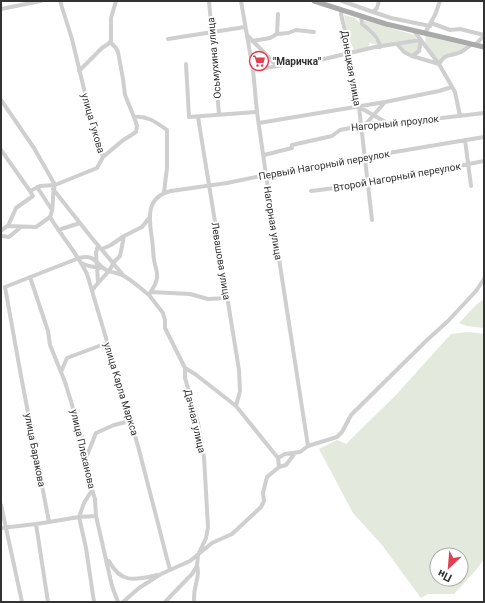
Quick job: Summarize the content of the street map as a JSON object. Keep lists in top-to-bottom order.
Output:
{
  "streets": {
    "street": [
      "Осьмухина улица",
      "Донецкая улица",
      "улица Гукова",
      "Нагорный проулок",
      "Первый Нагорный переулок",
      "Второй Нагорный переулок",
      "Нагорная улица",
      "Левашова улица",
      "улица Карла Маркса",
      "Дачная улица",
      "улица Плеханова",
      "улица Баракова"
    ]
  },
  "crossings": [
    ["Донецкая улица", "Нагорный проулок"],
    ["Донецкая улица", "Первый Нагорный переулок"],
    ["Донецкая улица", "Второй Нагорный переулок"],
    ["Нагорный проулок", "Нагорная улица"],
    ["Первый Нагорный переулок", "Нагорная улица"],
    ["Первый Нагорный переулок", "Левашова улица"],
    ["улица Плеханова", "улица Баракова"]
  ],
  "places": {
    "supermarket": ["\"Маричка\""]
  },
  "north": "bottom left"
}
